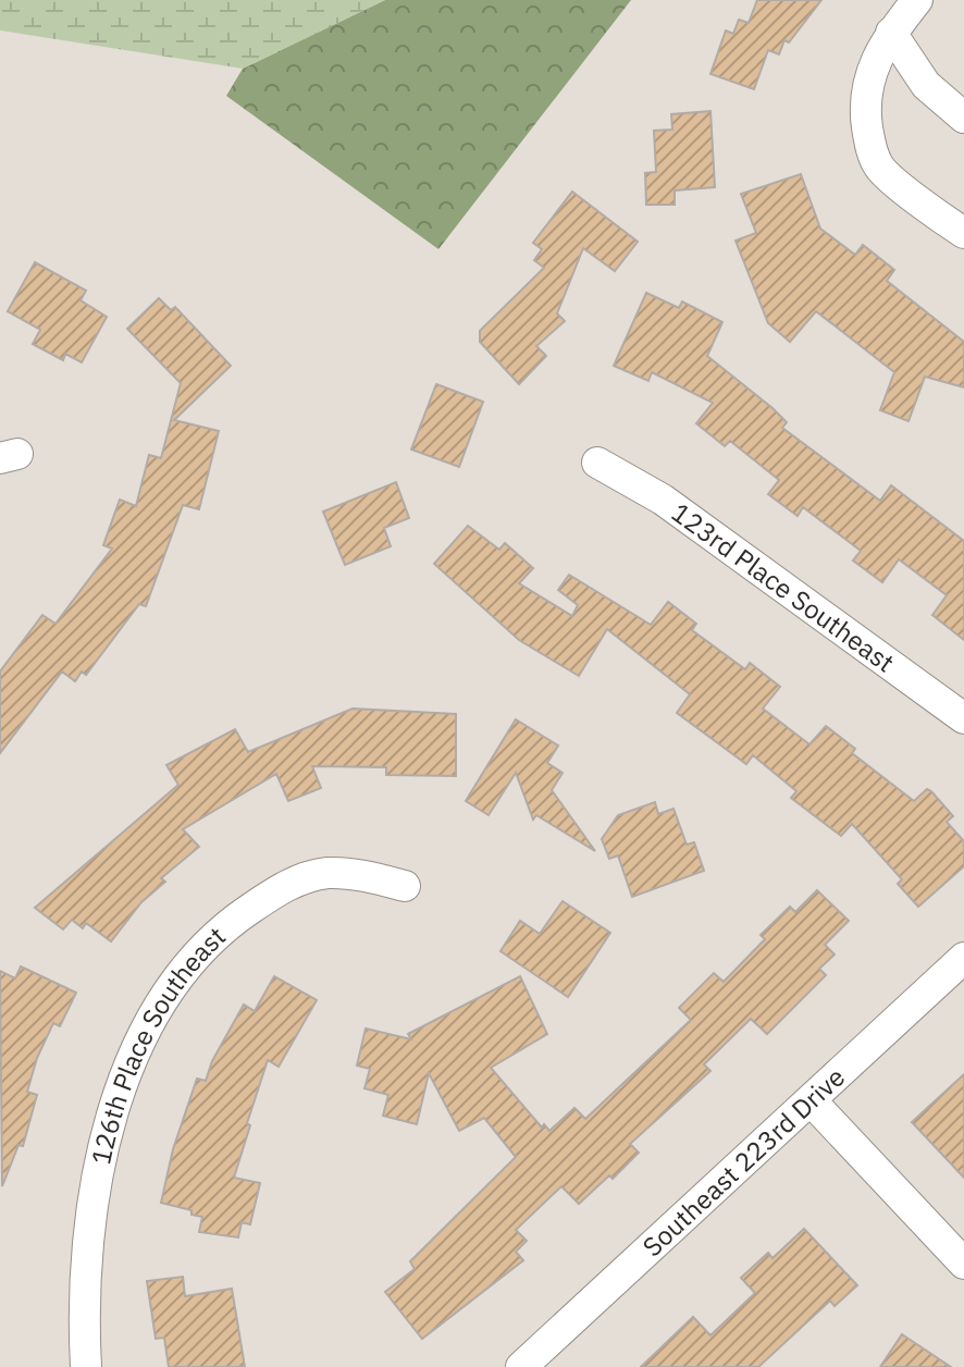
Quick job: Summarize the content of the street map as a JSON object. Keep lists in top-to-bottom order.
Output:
{
  "streets": {
    "street": ["123rd Place Southeast", "126th Place Southeast", "Southeast 223rd Drive"]
  }
}
